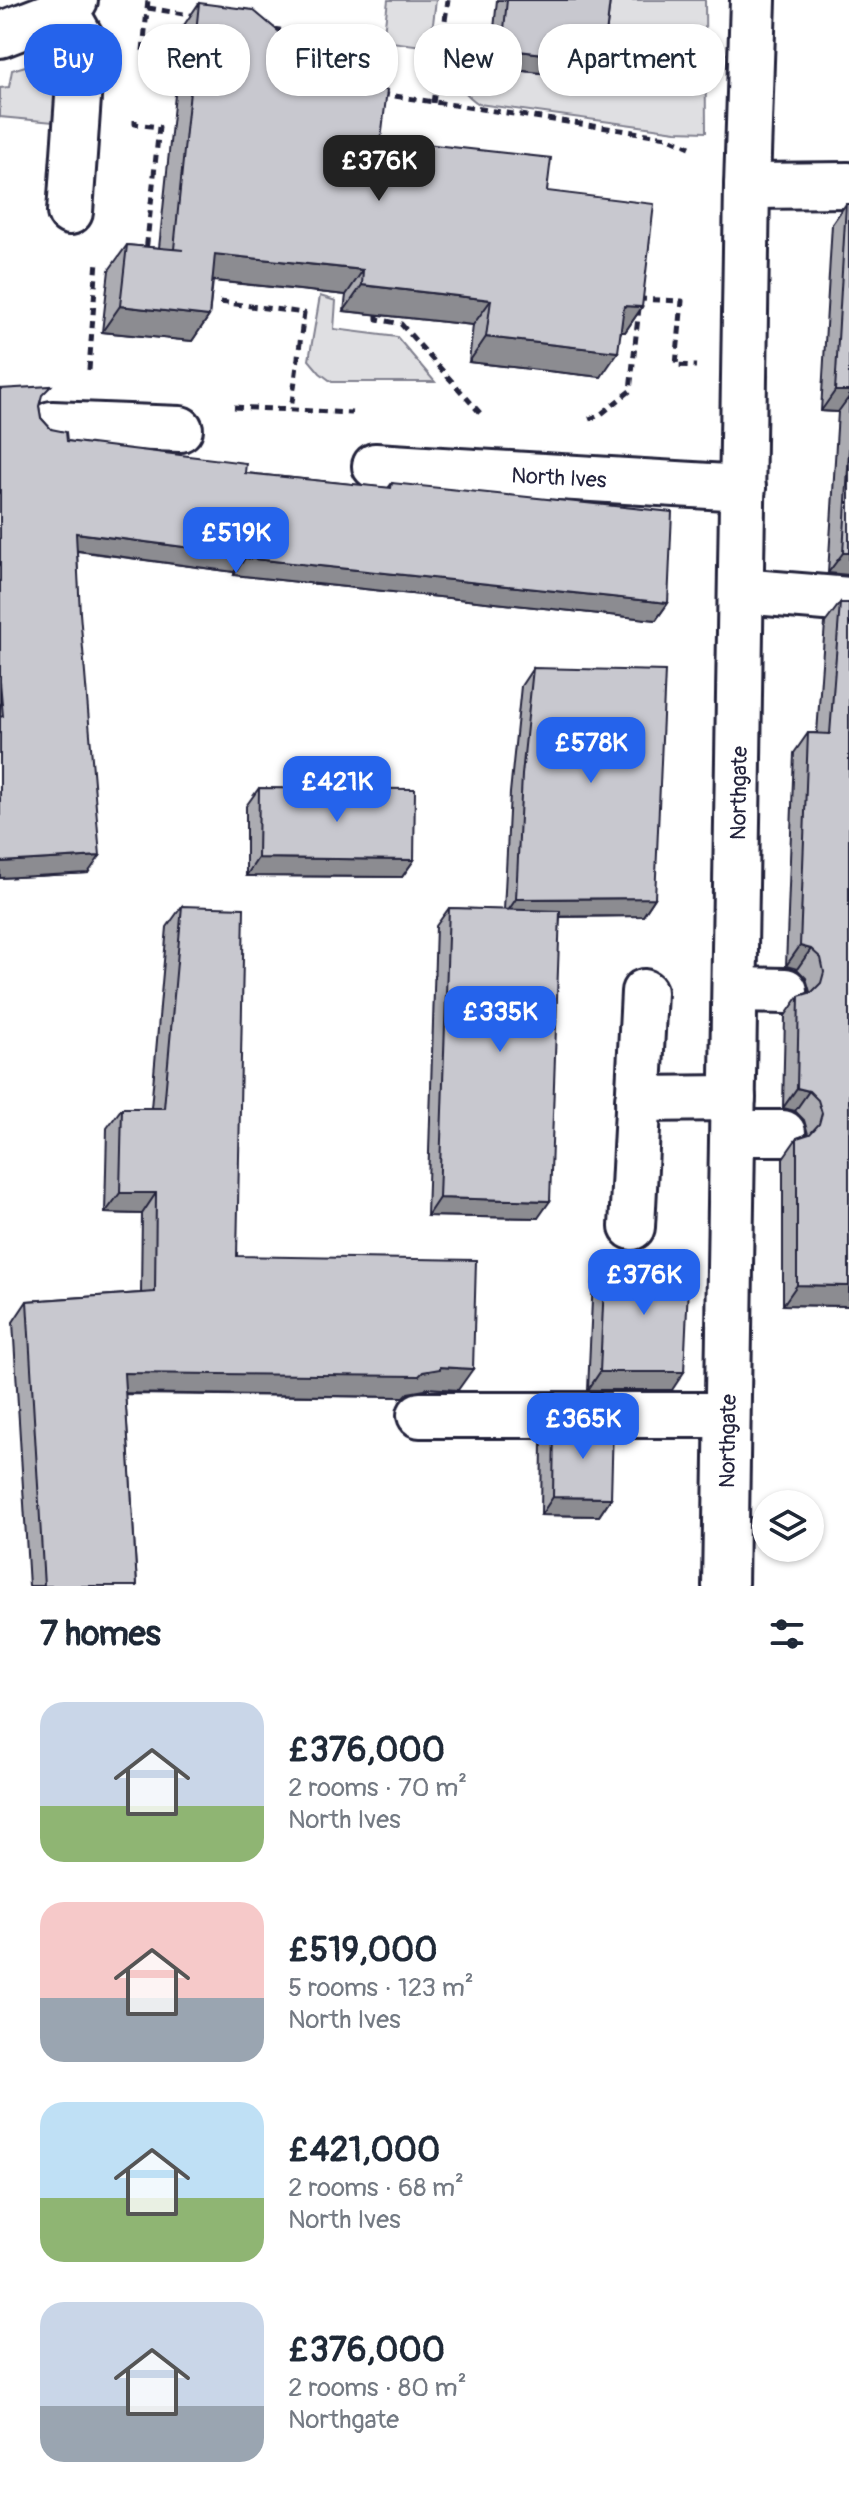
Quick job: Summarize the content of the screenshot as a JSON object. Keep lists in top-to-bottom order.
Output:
{
  "streets": {
    "street": ["North Ives", "Northgate"]
  },
  "crossings": [
    ["North Ives", "Northgate"]
  ],
  "page": {
    "chip": [
      "Buy",
      "Rent",
      "Filters",
      "New",
      "Apartment"
    ],
    "price": [
      "£376K",
      "£519K",
      "£578K",
      "£421K",
      "£335K",
      "£376K",
      "£365K"
    ],
    "heading": "7 homes",
    "list": [
      {
        "name": "£376,000",
        "note": "2 rooms · 70 m² · North Ives"
      },
      {
        "name": "£519,000",
        "note": "5 rooms · 123 m² · North Ives"
      },
      {
        "name": "£421,000",
        "note": "2 rooms · 68 m² · North Ives"
      },
      {
        "name": "£376,000",
        "note": "2 rooms · 80 m² · Northgate"
      }
    ]
  }
}
